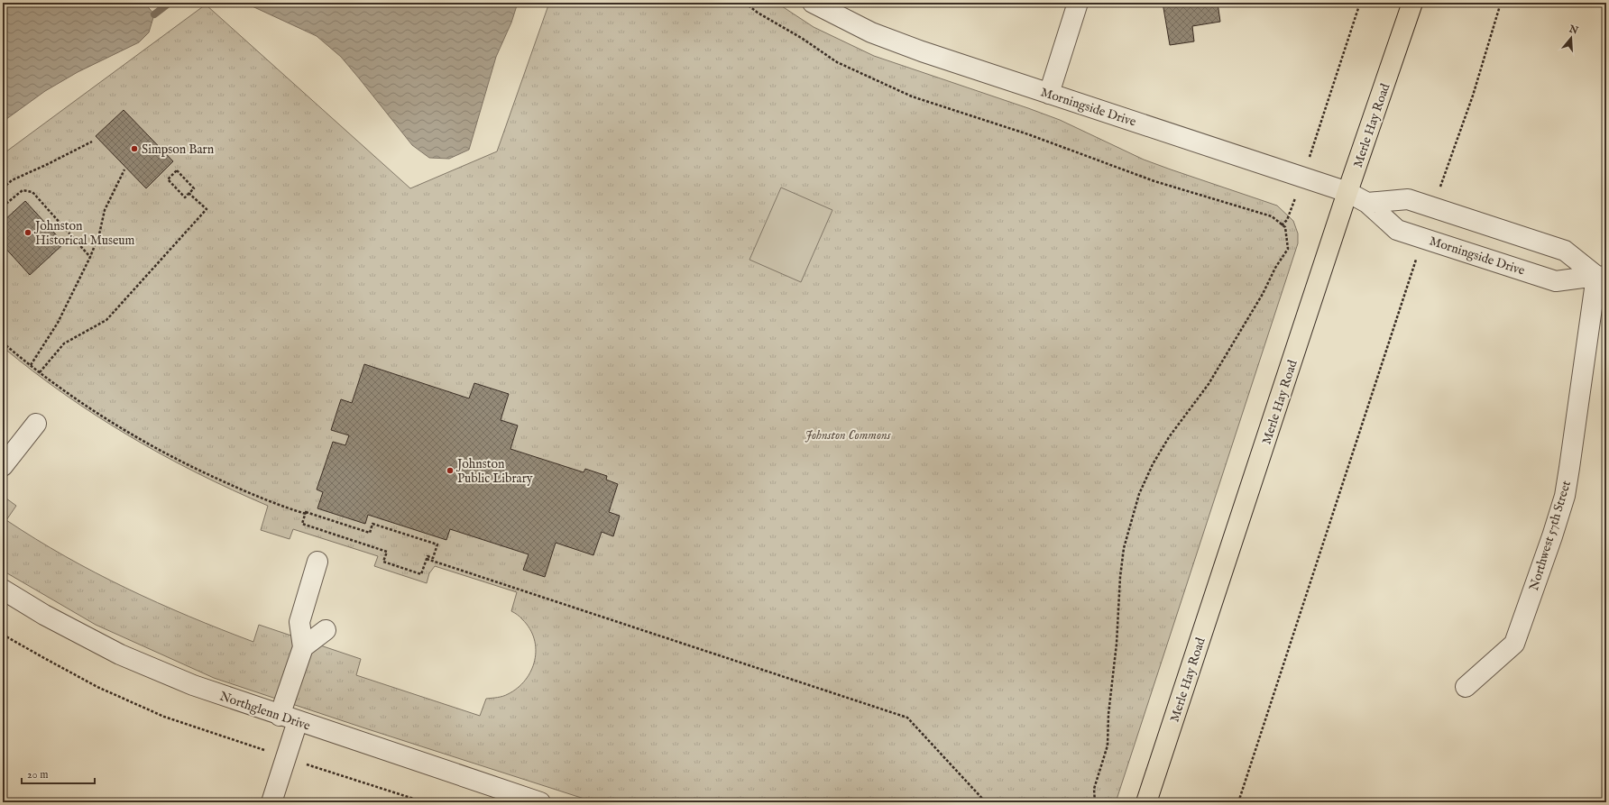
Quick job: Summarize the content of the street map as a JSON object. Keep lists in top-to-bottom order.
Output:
{
  "streets": {
    "main road": ["Merle Hay Road"],
    "street": ["Morningside Drive", "Northwest 57th Street", "Northglenn Drive"]
  },
  "crossings": [
    ["Morningside Drive", "Merle Hay Road"],
    ["Morningside Drive", "Northwest 57th Street"]
  ],
  "parks": ["Johnston Commons"],
  "places": ["Simpson Barn", "Johnston Historical Museum", "Johnston Public Library"],
  "scale_bar": "20 m",
  "north": "top"
}
